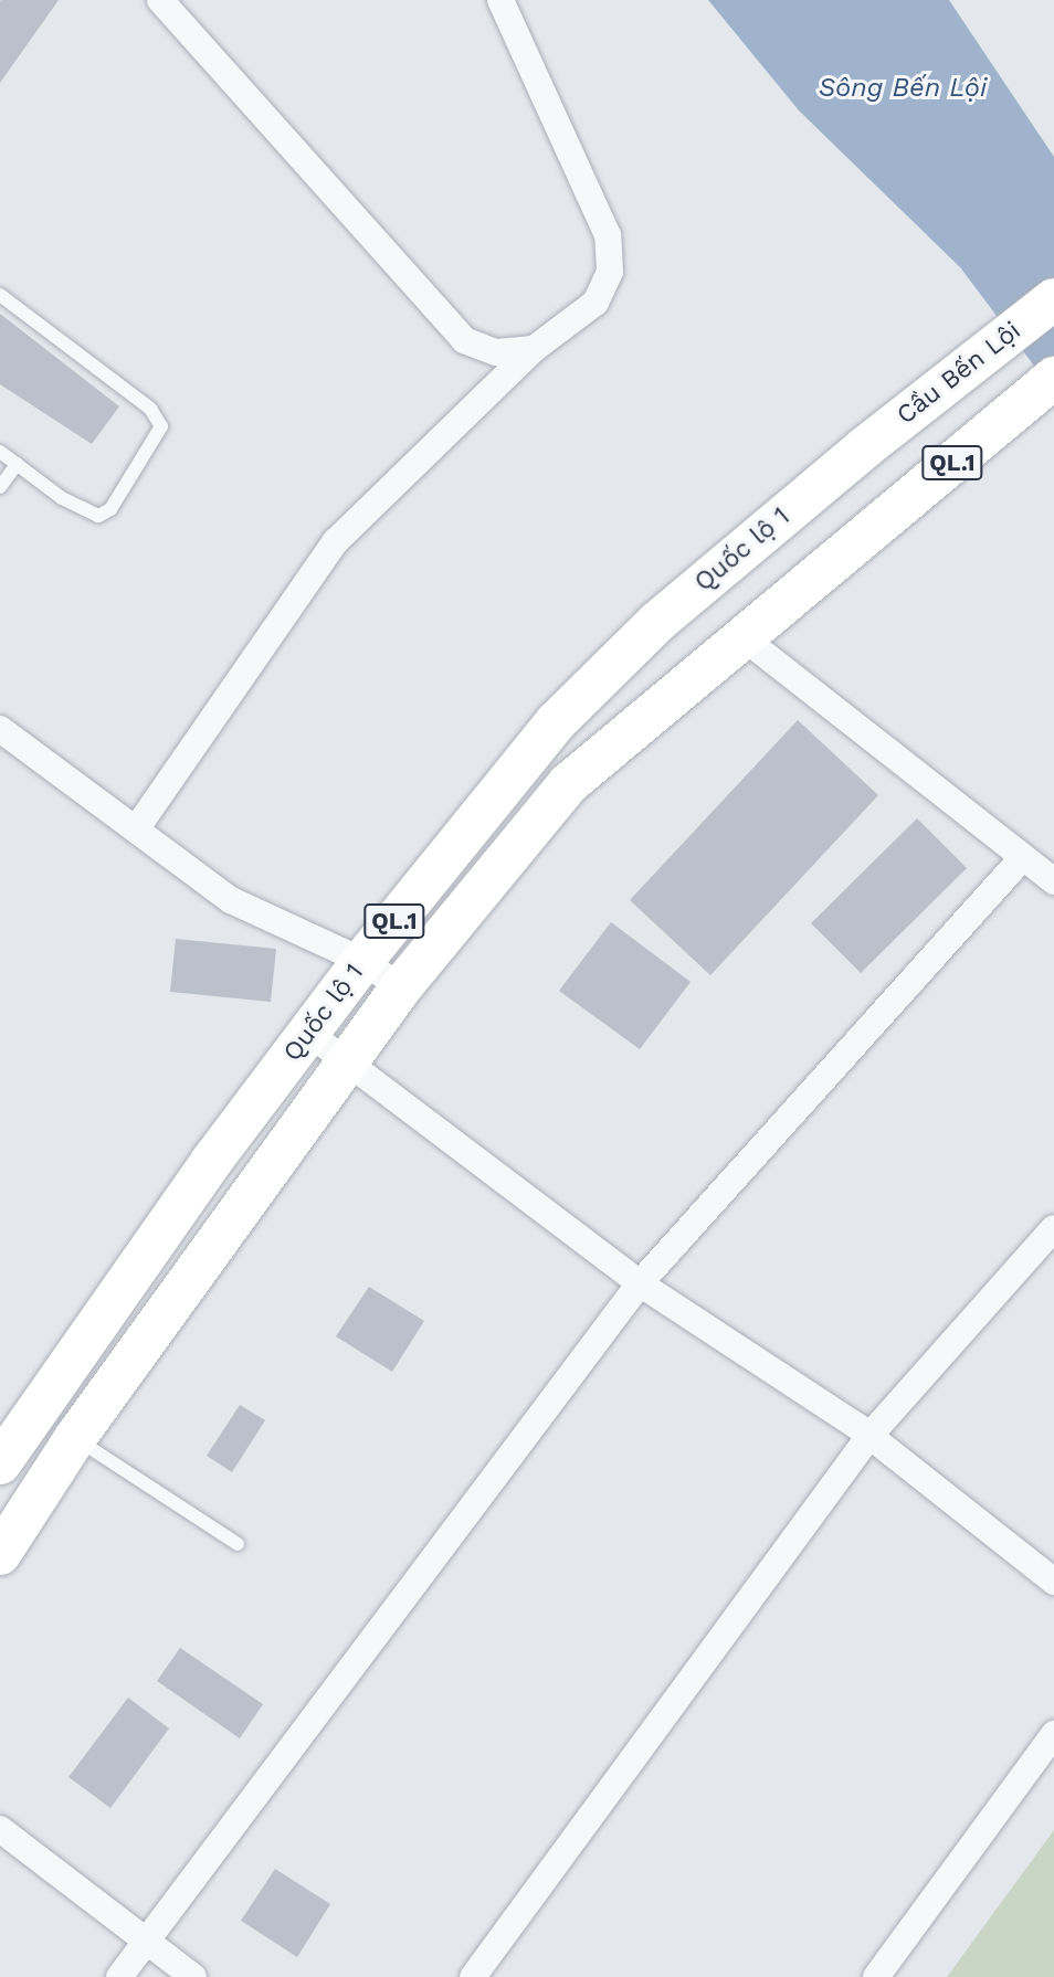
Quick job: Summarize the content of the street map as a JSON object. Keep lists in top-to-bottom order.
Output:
{
  "streets": {
    "highway": ["Cầu Bến Lội", "QL.1", "Quốc lộ 1"]
  },
  "crossings": [
    ["Cầu Bến Lội", "Quốc lộ 1"]
  ],
  "water": ["Sông Bến Lội"]
}
